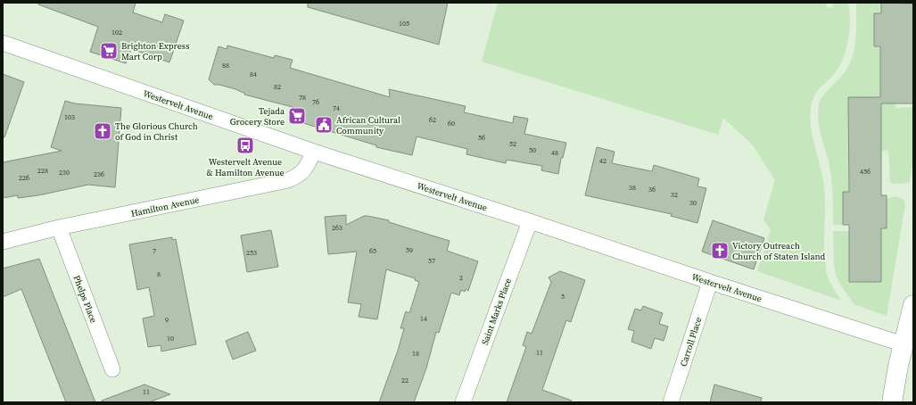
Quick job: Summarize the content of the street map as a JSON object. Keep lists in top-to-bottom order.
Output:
{
  "streets": {
    "street": [
      "Westervelt Avenue",
      "Hamilton Avenue",
      "Phelps Place",
      "Saint Marks Place",
      "Carroll Place"
    ]
  },
  "crossings": [
    ["Westervelt Avenue", "Hamilton Avenue"],
    ["Westervelt Avenue", "Saint Marks Place"],
    ["Westervelt Avenue", "Carroll Place"],
    ["Hamilton Avenue", "Phelps Place"]
  ],
  "places": {
    "supermarket": ["Brighton Express Mart Corp", "Tejada Grocery Store"],
    "public building": ["African Cultural Community"],
    "church": ["The Glorious Church of God in Christ", "Victory Outreach Church of Staten Island"],
    "bus stop": ["Westervelt Avenue & Hamilton Avenue"]
  },
  "house_numbers": [
    "105",
    "102",
    "88",
    "84",
    "82",
    "78",
    "76",
    "74",
    "103",
    "62",
    "60",
    "56",
    "52",
    "50",
    "48",
    "42",
    "228",
    "456",
    "230",
    "236",
    "226",
    "38",
    "36",
    "32",
    "30",
    "263",
    "59",
    "7",
    "65",
    "253",
    "57",
    "8",
    "2",
    "5",
    "14",
    "9",
    "10",
    "11",
    "18",
    "22",
    "11"
  ]
}
